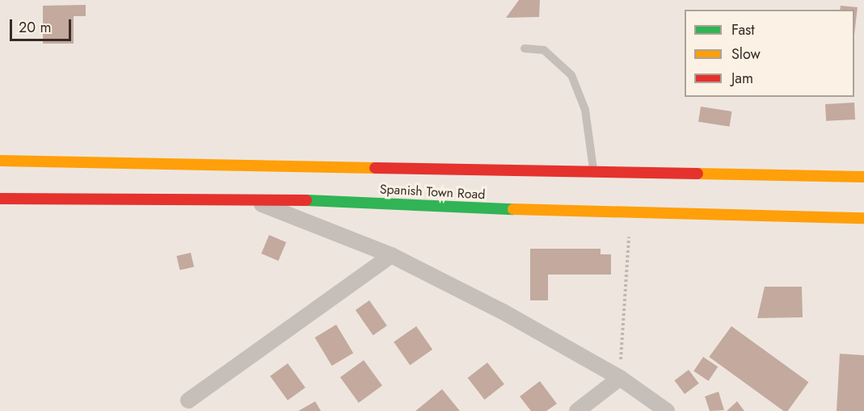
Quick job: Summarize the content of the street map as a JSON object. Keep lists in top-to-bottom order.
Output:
{
  "streets": {
    "highway": ["Spanish Town Road"]
  },
  "legend": ["Fast", "Slow", "Jam"],
  "scale_bar": "20 m"
}
